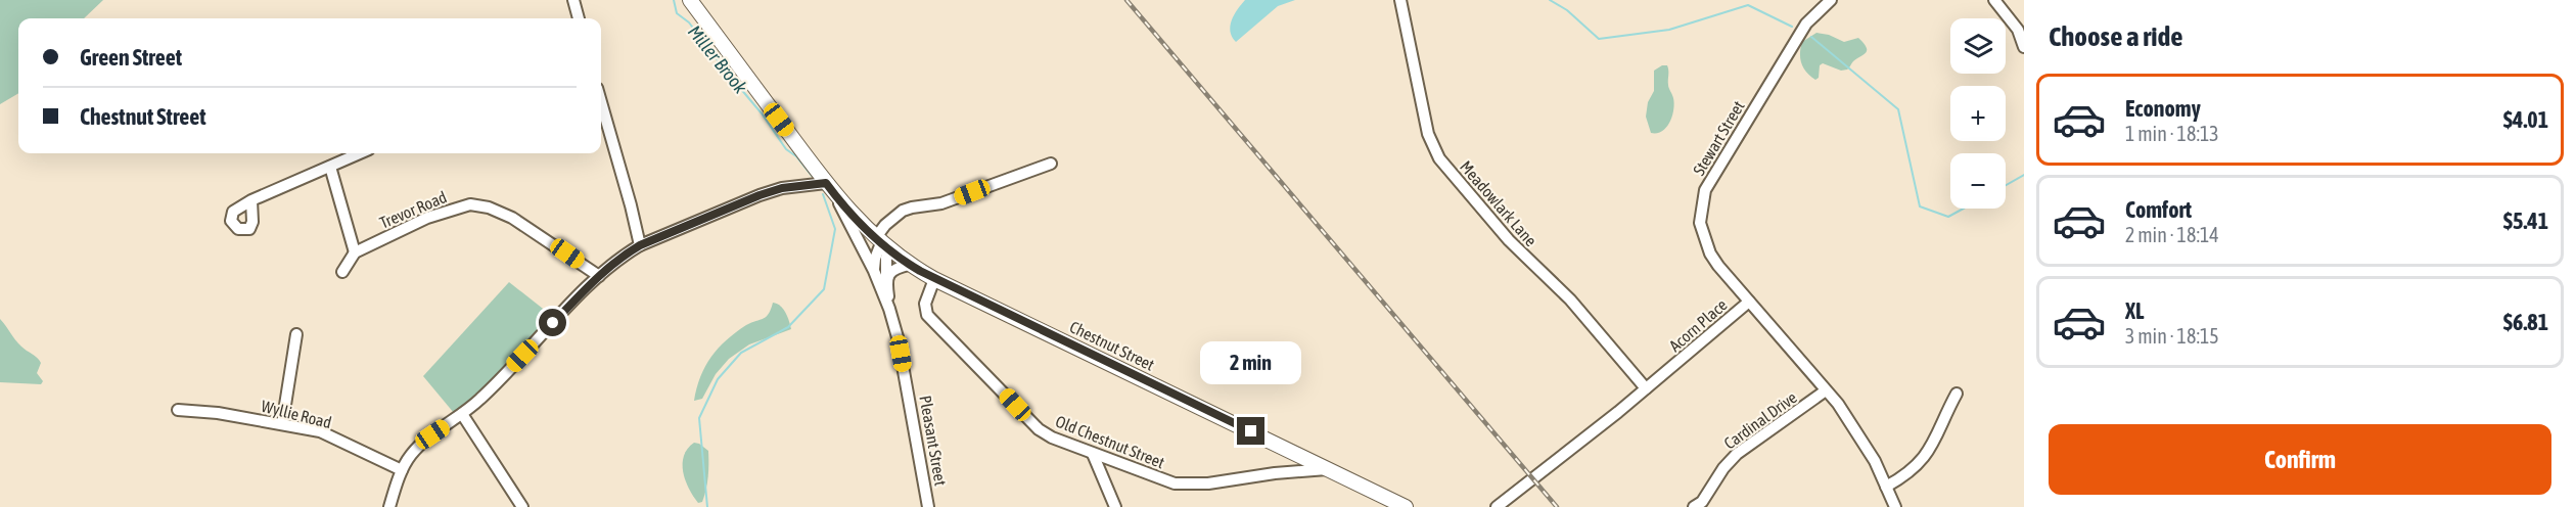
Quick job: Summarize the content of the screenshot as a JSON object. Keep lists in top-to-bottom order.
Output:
{
  "streets": {
    "main road": ["Chestnut Street"],
    "street": [
      "Stewart Street",
      "Meadowlark Lane",
      "Trevor Road",
      "Acorn Place",
      "Wyllie Road",
      "Cardinal Drive",
      "Pleasant Street",
      "Old Chestnut Street"
    ]
  },
  "crossings": [
    ["Stewart Street", "Acorn Place"],
    ["Meadowlark Lane", "Acorn Place"],
    ["Acorn Place", "Cardinal Drive"],
    ["Chestnut Street", "Pleasant Street"],
    ["Chestnut Street", "Old Chestnut Street"]
  ],
  "water": ["Miller Brook"],
  "page": {
    "heading": "Choose a ride",
    "map_buttons": ["+", "−"],
    "banner": ["Green Street", "Chestnut Street"],
    "list": [
      {
        "name": "Economy",
        "note": "1 min · 18:13",
        "value": "$4.01"
      },
      {
        "name": "Comfort",
        "note": "2 min · 18:14",
        "value": "$5.41"
      },
      {
        "name": "XL",
        "note": "3 min · 18:15",
        "value": "$6.81"
      }
    ],
    "bubble": "2 min",
    "buttons": "Confirm"
  }
}
